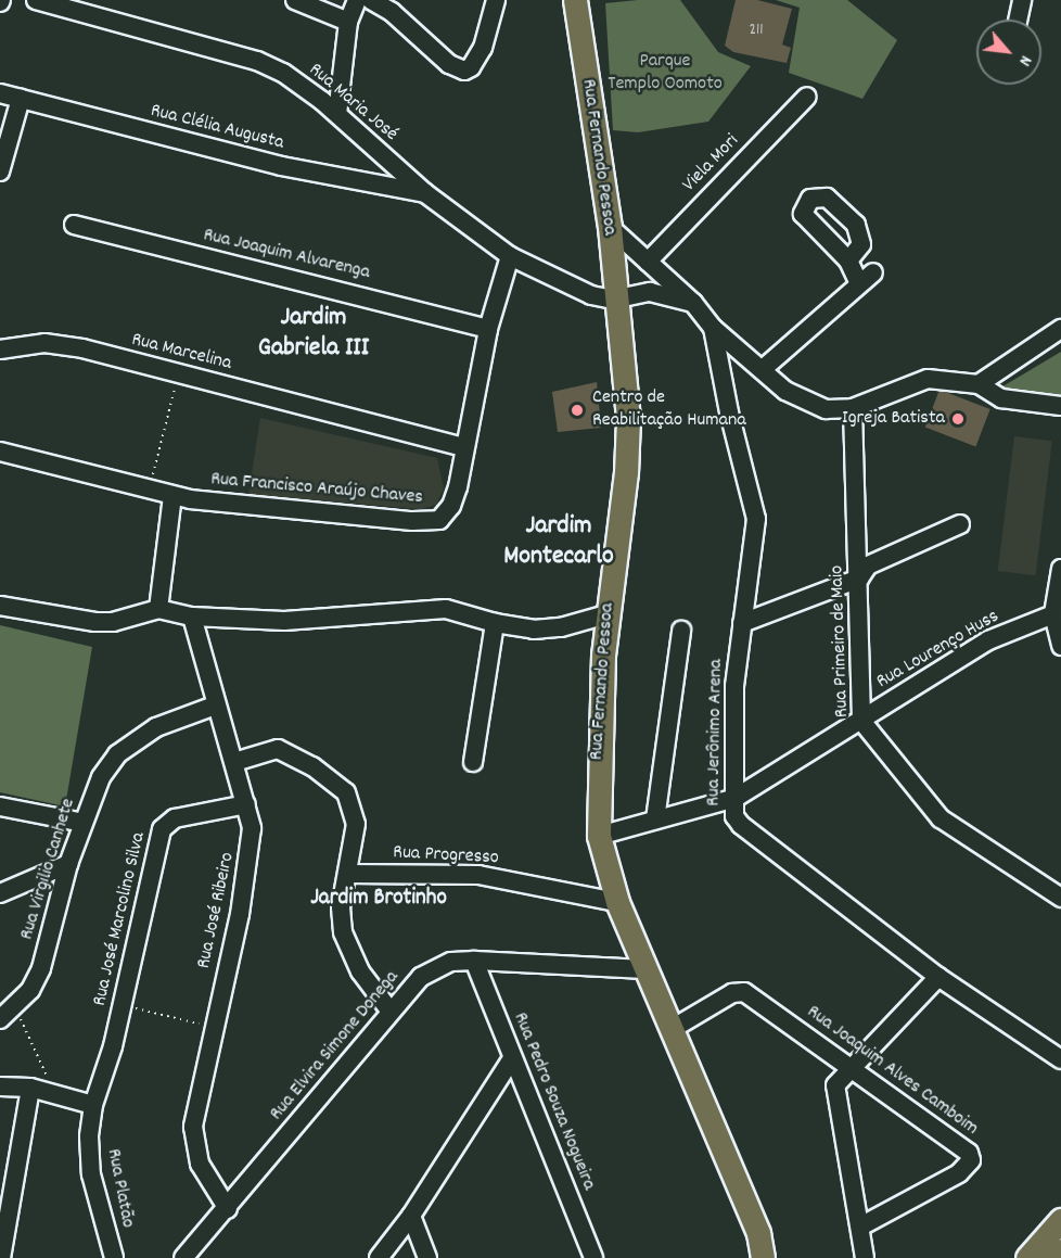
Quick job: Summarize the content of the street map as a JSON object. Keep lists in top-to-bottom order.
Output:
{
  "streets": {
    "main road": ["Rua Fernando Pessoa"],
    "street": [
      "Rua Maria José",
      "Rua Clélia Augusta",
      "Viela Mori",
      "Rua Joaquim Alvarenga",
      "Rua Marcelina",
      "Rua Francisco Araújo Chaves",
      "Rua Primeiro de Maio",
      "Rua Lourenço Huss",
      "Rua Jerônimo Arena",
      "Rua Progresso",
      "Rua Virgilio Canhete",
      "Rua José Ribeiro",
      "Rua José Marcolino Silva",
      "Rua Elvira Simone Donega",
      "Rua Joaquim Alves Camboim",
      "Rua Pedro Souza Nogueira",
      "Rua Platão"
    ]
  },
  "crossings": [
    ["Rua Maria José", "Rua Clélia Augusta"],
    ["Rua Maria José", "Rua Fernando Pessoa"],
    ["Rua Maria José", "Rua Francisco Araújo Chaves"],
    ["Rua Fernando Pessoa", "Rua Lourenço Huss"],
    ["Rua Fernando Pessoa", "Rua Progresso"],
    ["Rua Fernando Pessoa", "Rua Elvira Simone Donega"],
    ["Rua Fernando Pessoa", "Rua Joaquim Alves Camboim"],
    ["Rua Joaquim Alvarenga", "Rua Francisco Araújo Chaves"],
    ["Rua Marcelina", "Rua Francisco Araújo Chaves"],
    ["Rua Primeiro de Maio", "Rua Lourenço Huss"],
    ["Rua Lourenço Huss", "Rua Jerônimo Arena"],
    ["Rua Virgilio Canhete", "Rua José Ribeiro"],
    ["Rua José Ribeiro", "Rua José Marcolino Silva"],
    ["Rua José Ribeiro", "Rua Elvira Simone Donega"],
    ["Rua José Marcolino Silva", "Rua Platão"],
    ["Rua Elvira Simone Donega", "Rua Pedro Souza Nogueira"]
  ],
  "districts": ["Jardim Gabriela III", "Jardim Montecarlo", "Jardim Brotinho"],
  "parks": ["Parque Templo Oomoto"],
  "places": ["Centro de Reabilitação Humana", "Igreja Batista"],
  "house_numbers": ["211"],
  "north": "bottom right"
}
